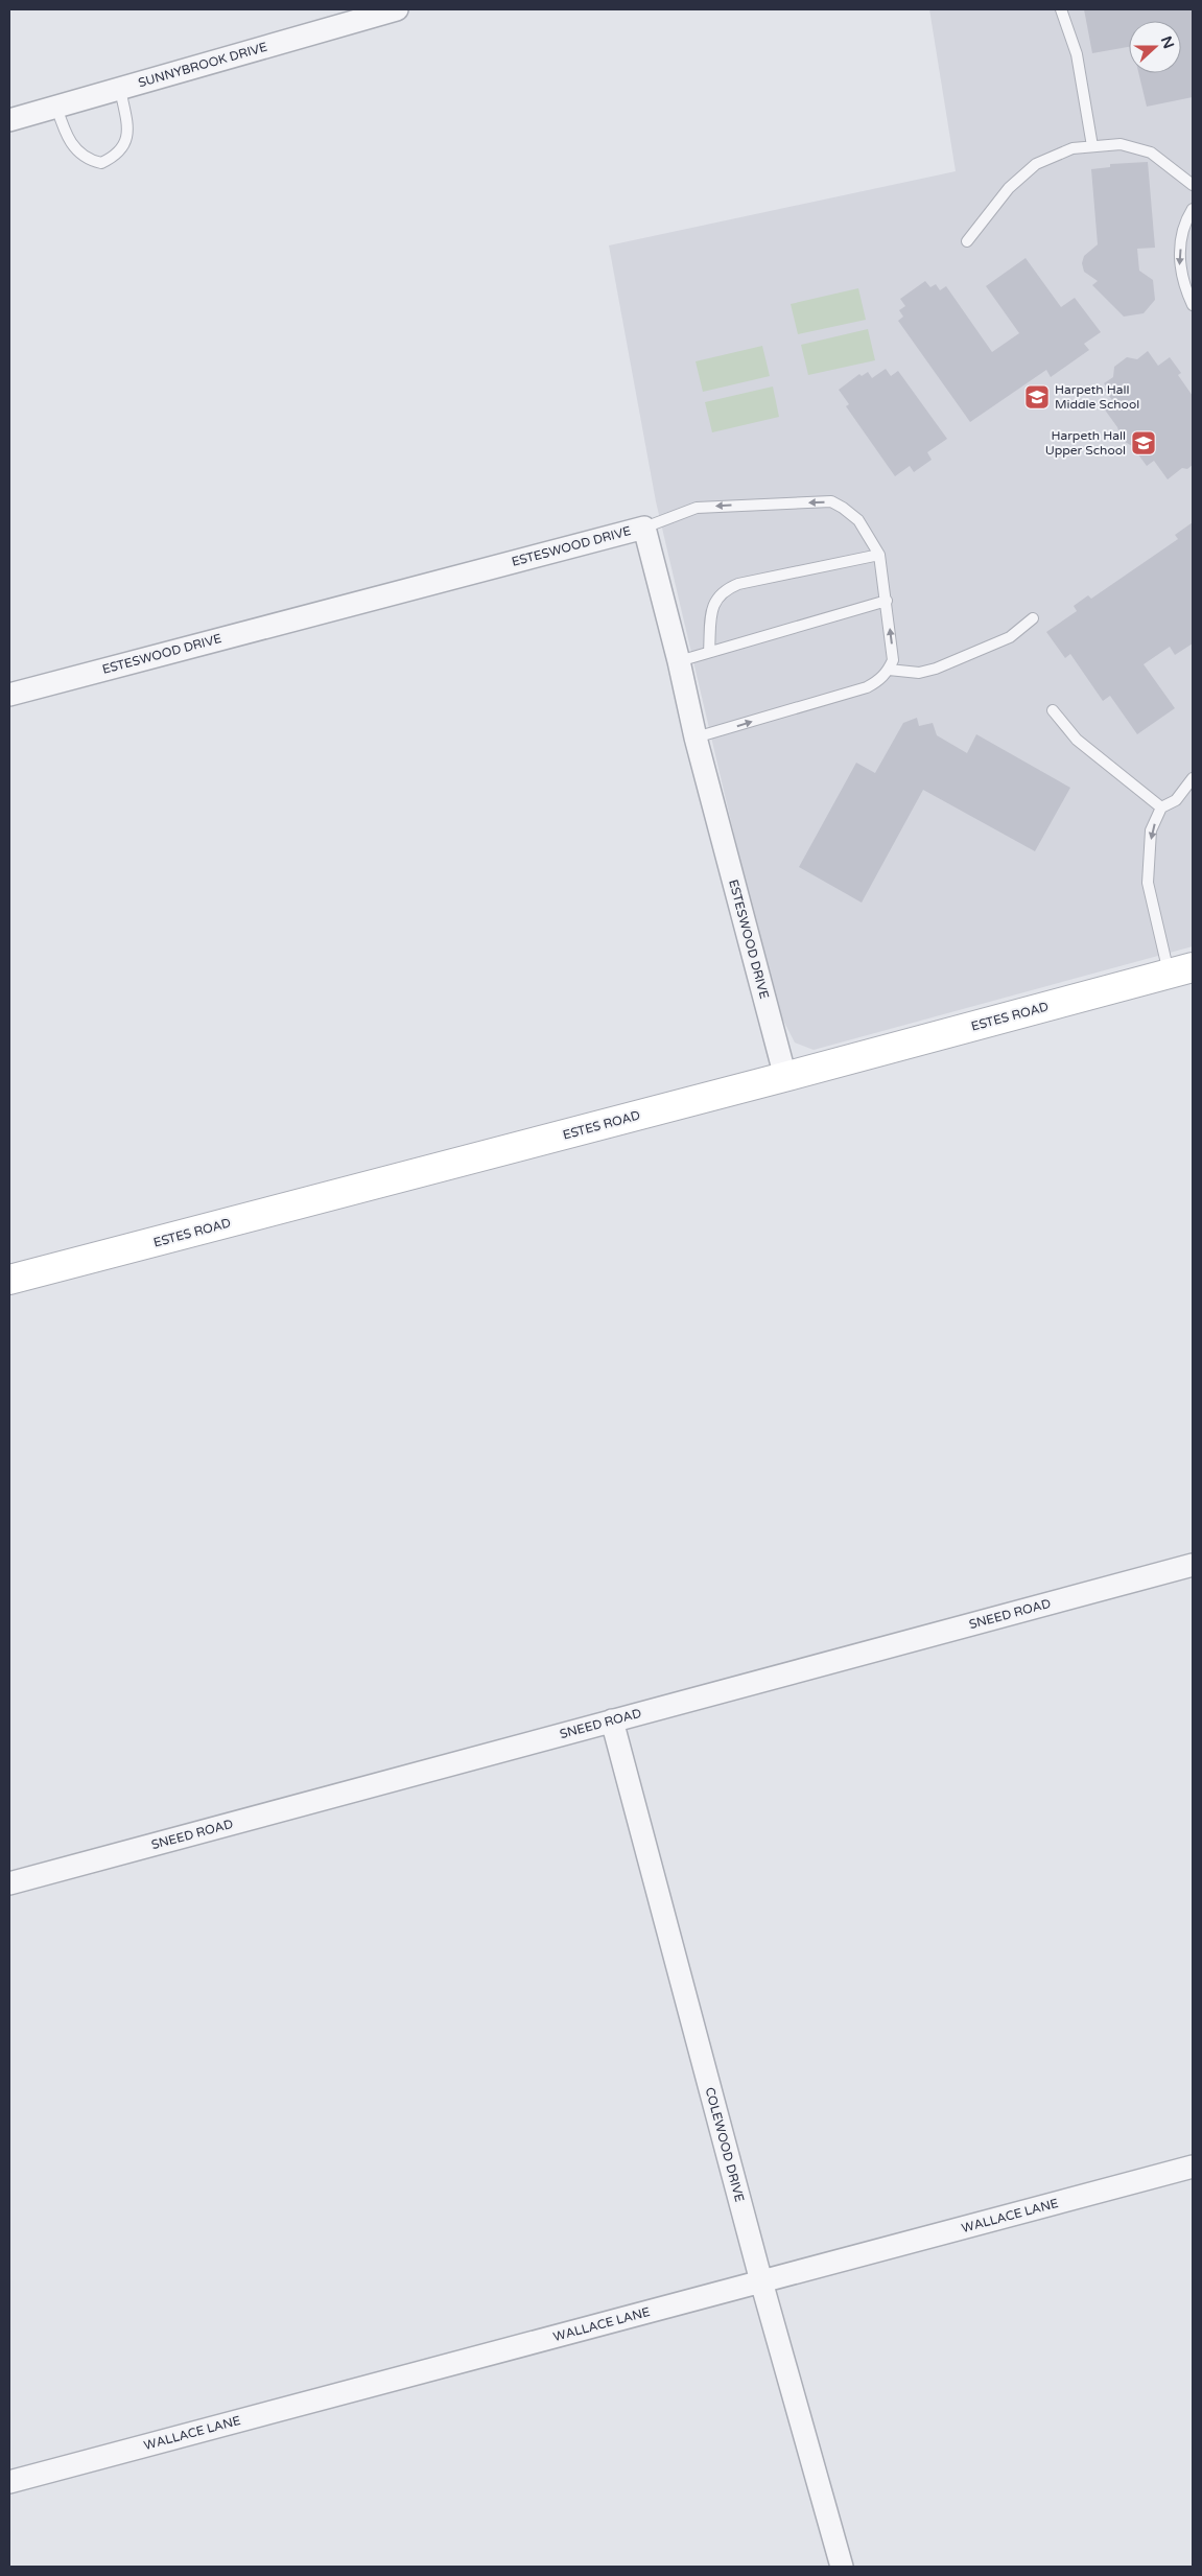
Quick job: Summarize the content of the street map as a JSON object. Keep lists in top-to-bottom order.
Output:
{
  "streets": {
    "main road": ["ESTES ROAD"],
    "street": [
      "SUNNYBROOK DRIVE",
      "ESTESWOOD DRIVE",
      "SNEED ROAD",
      "COLEWOOD DRIVE",
      "WALLACE LANE"
    ]
  },
  "crossings": [
    ["ESTESWOOD DRIVE", "ESTES ROAD"],
    ["SNEED ROAD", "COLEWOOD DRIVE"],
    ["COLEWOOD DRIVE", "WALLACE LANE"]
  ],
  "places": {
    "school or university": ["Harpeth Hall Middle School", "Harpeth Hall Upper School"]
  },
  "north": "right"
}
